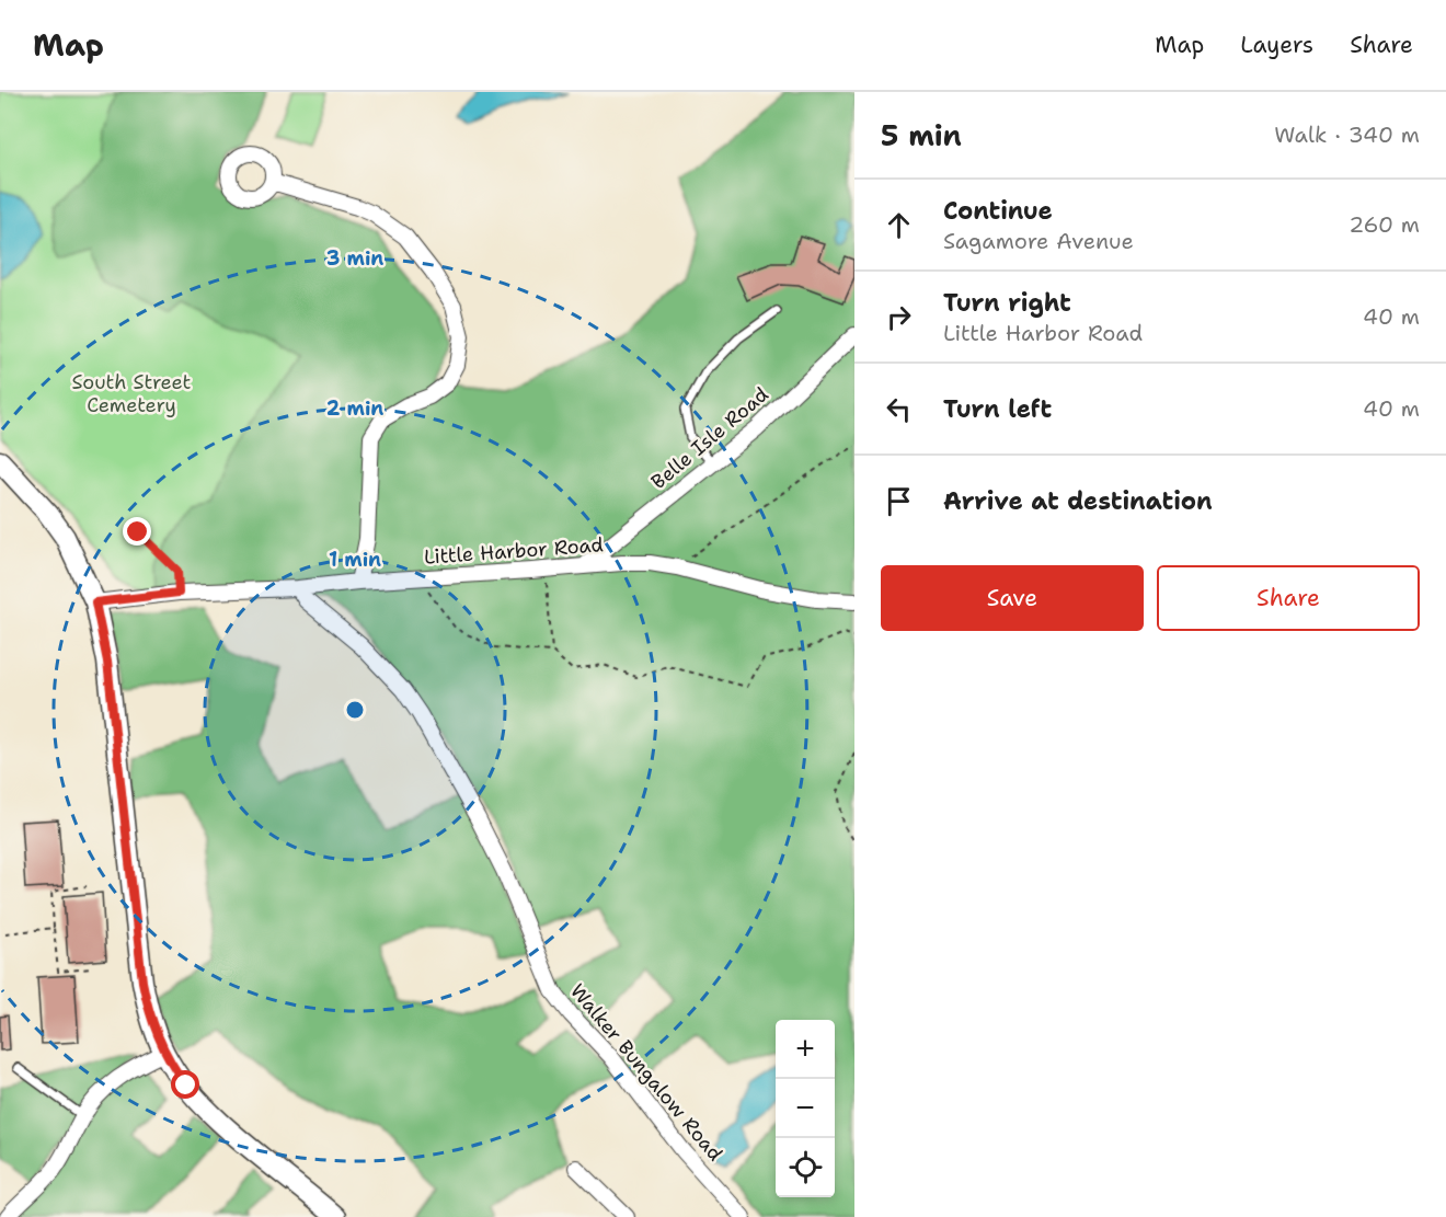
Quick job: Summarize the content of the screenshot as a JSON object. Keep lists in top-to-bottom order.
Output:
{
  "streets": {
    "street": ["Belle Isle Road", "Little Harbor Road", "Walker Bungalow Road"]
  },
  "crossings": [
    ["Belle Isle Road", "Little Harbor Road"],
    ["Little Harbor Road", "Walker Bungalow Road"]
  ],
  "parks": ["South Street Cemetery"],
  "page": {
    "header": "Map",
    "nav": ["Map", "Layers", "Share"],
    "heading": ["5 min", "Walk · 340 m"],
    "list": [
      ["Continue", "Sagamore Avenue", "260 m"],
      ["Turn right", "Little Harbor Road", "40 m"],
      ["Turn left", "40 m"],
      "Arrive at destination"
    ],
    "buttons": ["Save", "Share"],
    "map_buttons": ["+", "−"]
  },
  "rings": ["3 min", "2 min", "1 min"]
}
